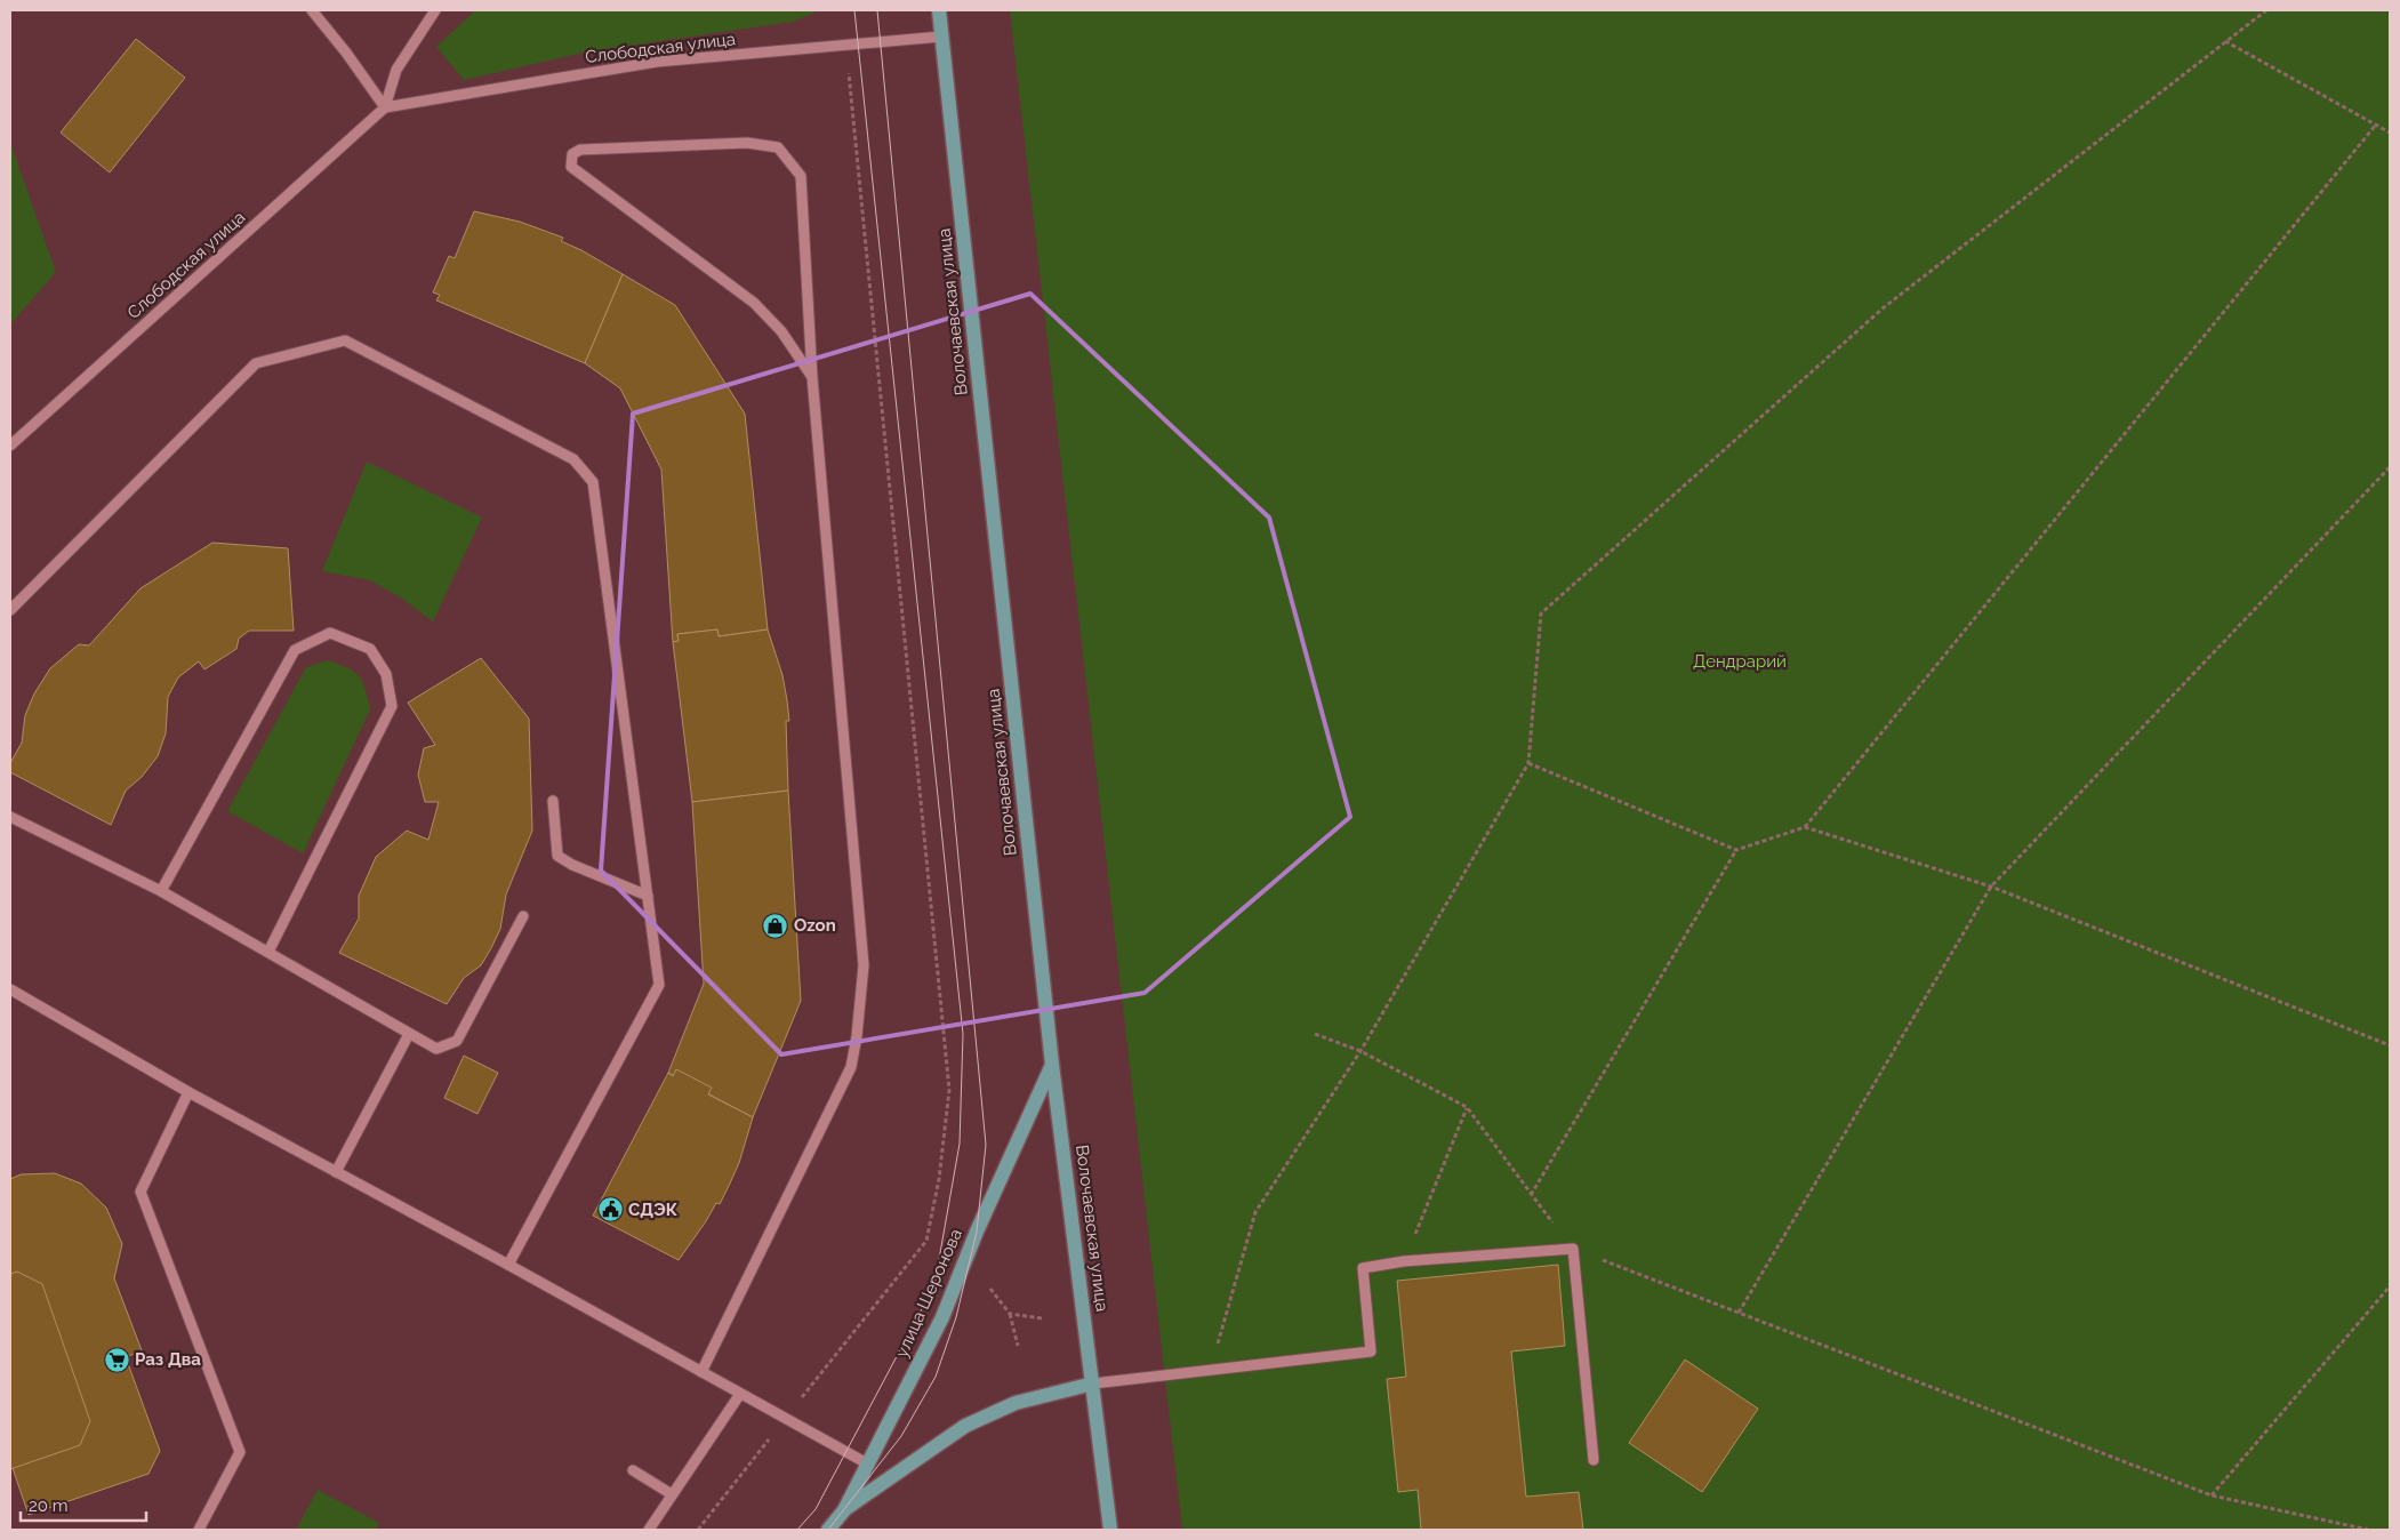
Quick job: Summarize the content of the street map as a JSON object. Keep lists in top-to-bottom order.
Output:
{
  "streets": {
    "main road": ["Волочаевская улица", "улица Шеронова"],
    "street": ["Слободская улица"]
  },
  "crossings": [
    ["Слободская улица", "Волочаевская улица"],
    ["Волочаевская улица", "улица Шеронова"]
  ],
  "parks": ["Дендрарий"],
  "places": {
    "shop": ["Ozon"],
    "public building": ["СДЭК"],
    "supermarket": ["Раз Два"]
  },
  "scale_bar": "20 m"
}
